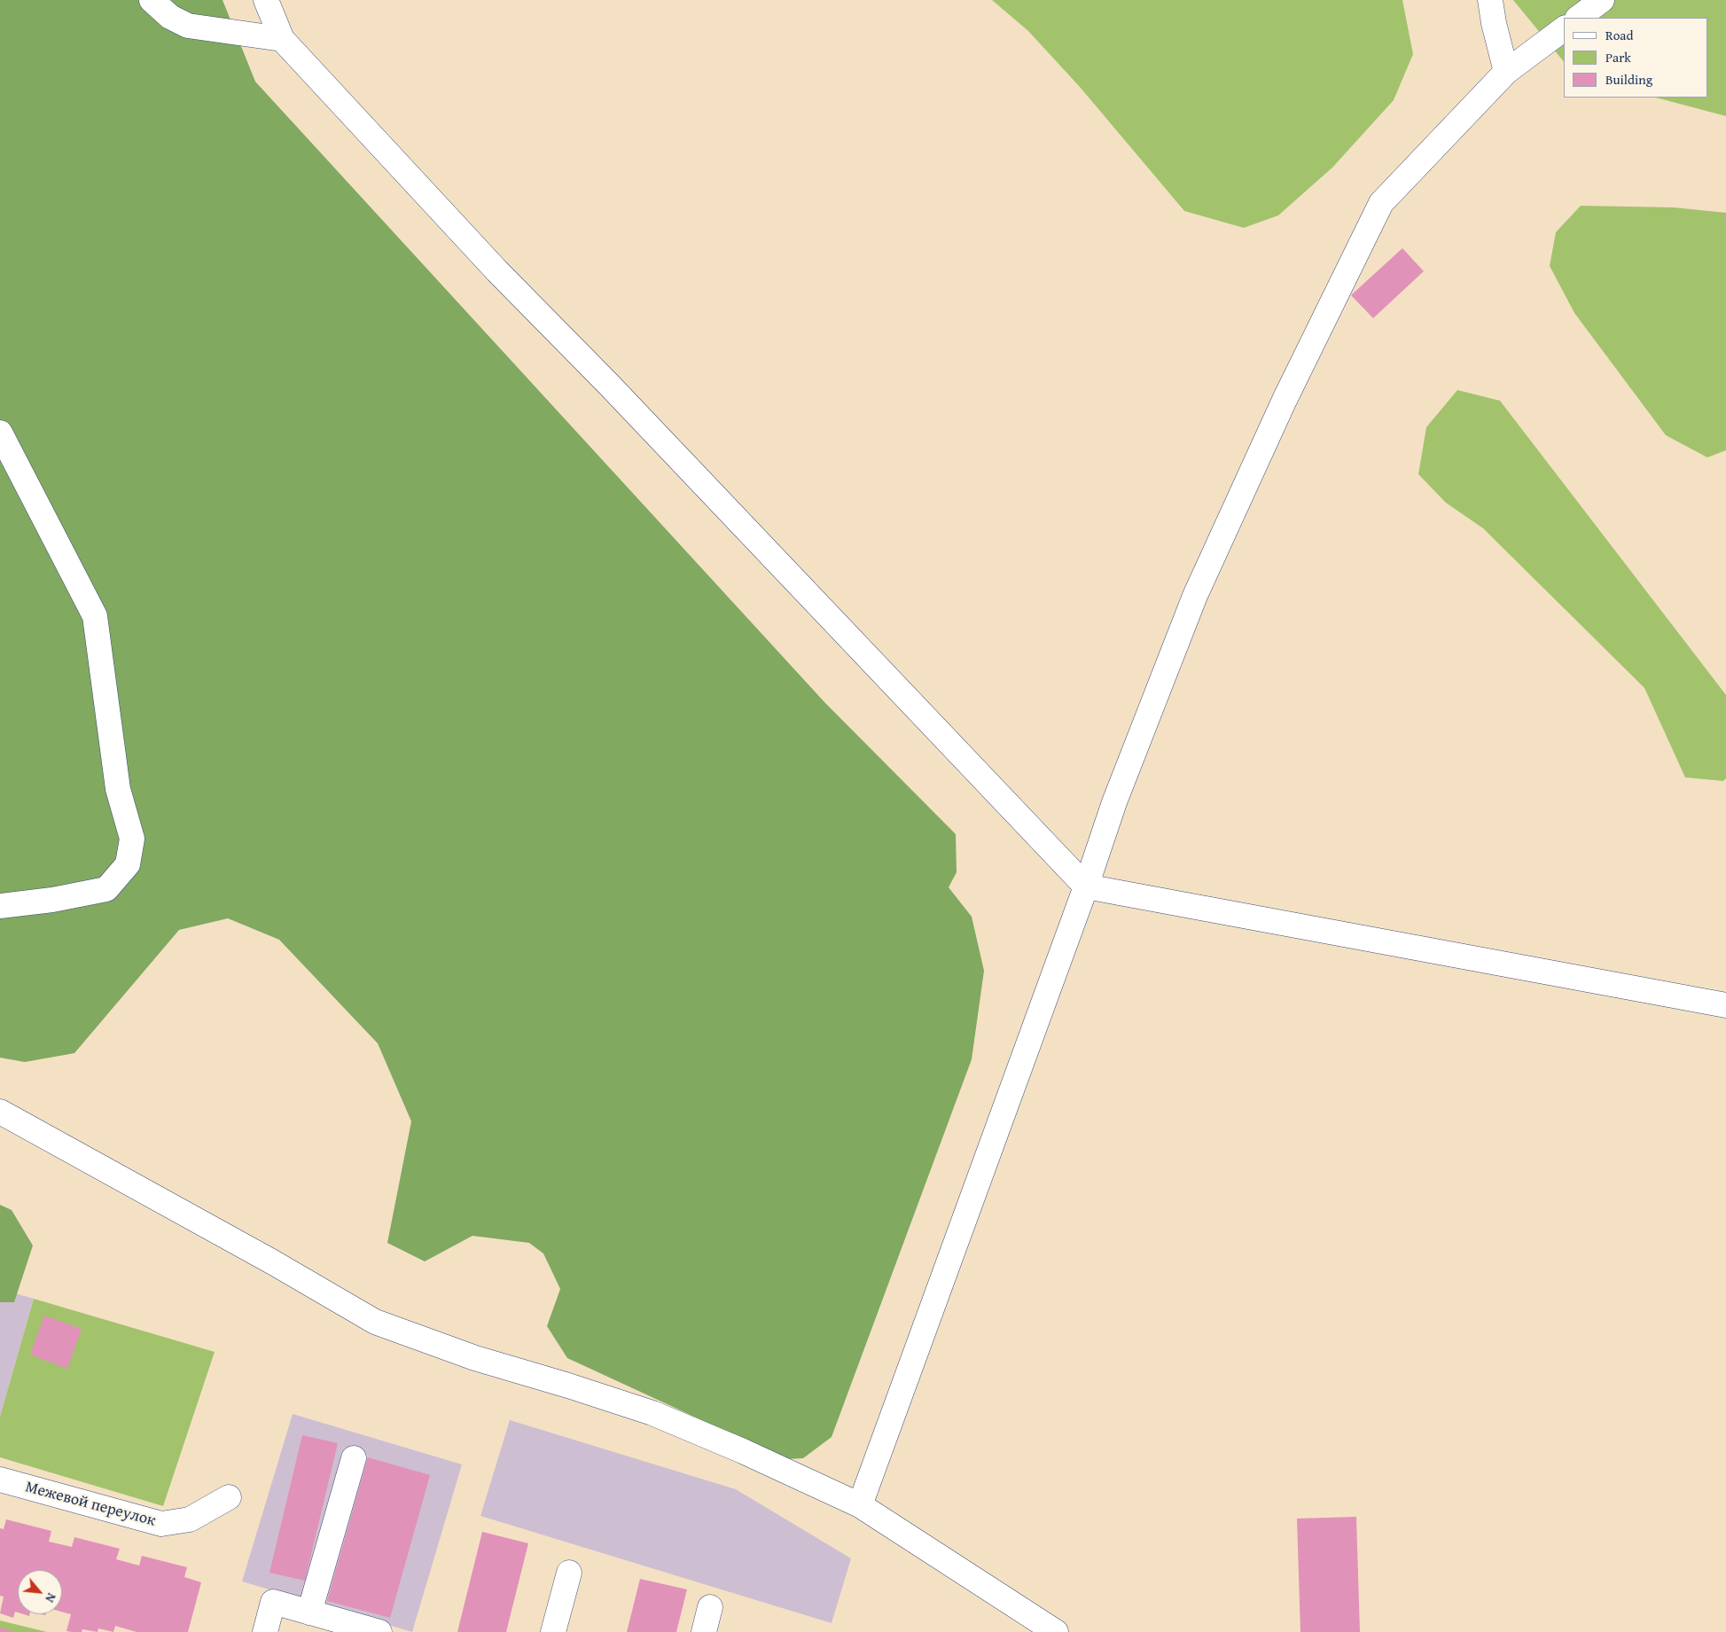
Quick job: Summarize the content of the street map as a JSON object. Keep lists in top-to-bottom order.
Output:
{
  "streets": {
    "lane": ["Межевой переулок"]
  },
  "legend": ["Road", "Park", "Building"],
  "north": "bottom right"
}
